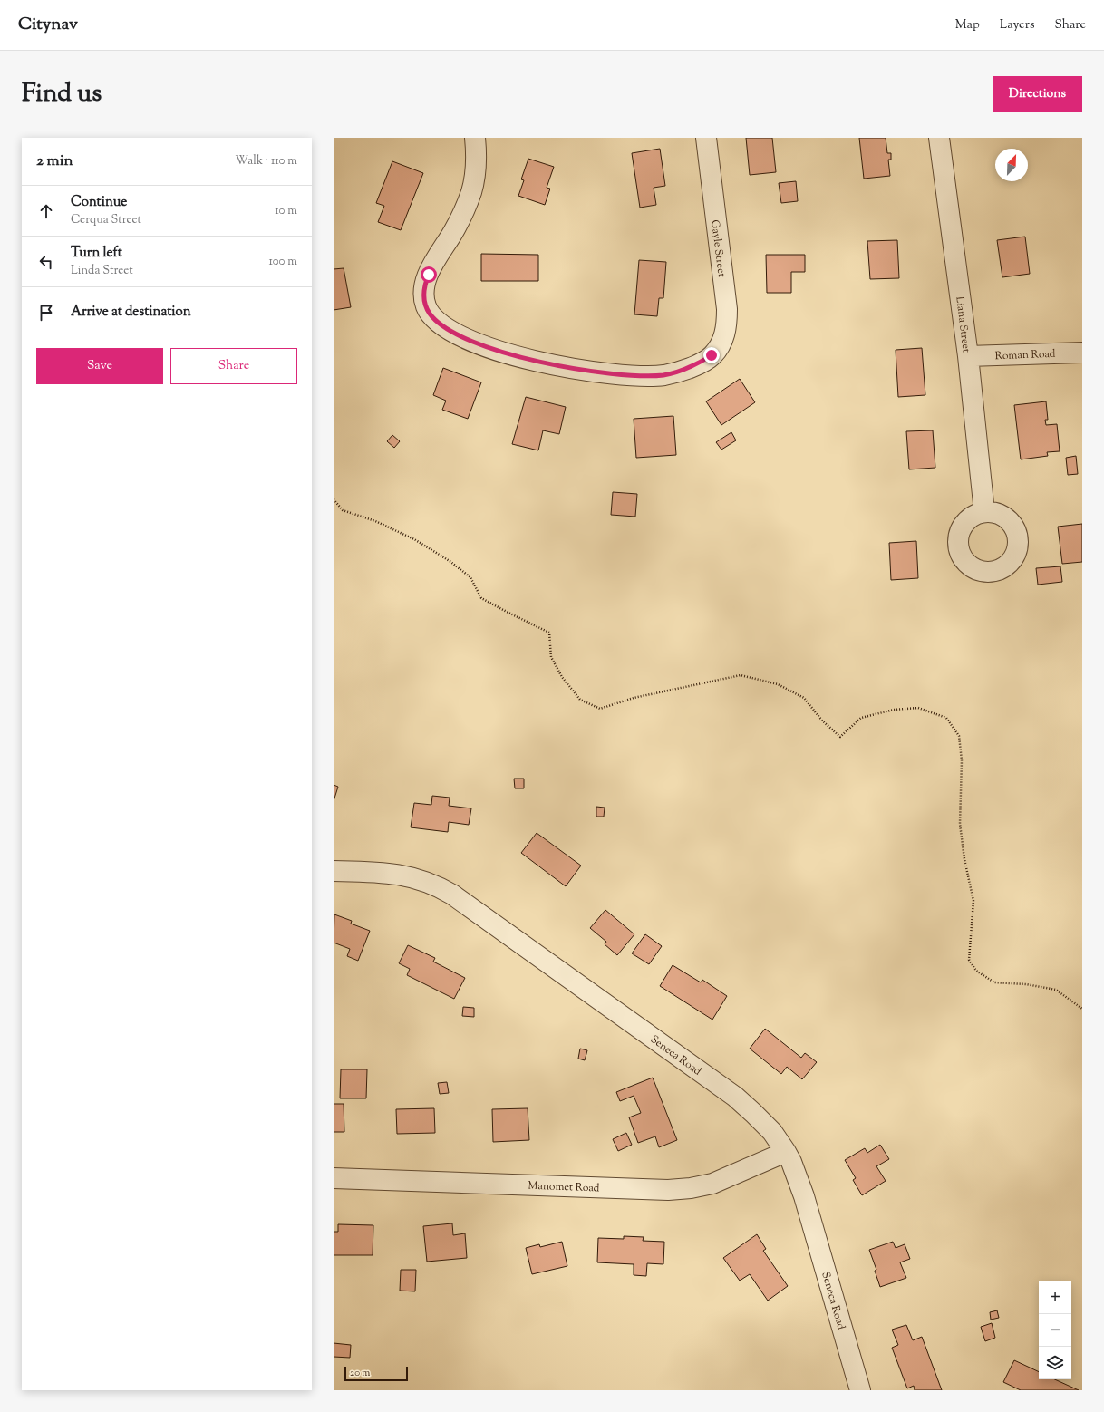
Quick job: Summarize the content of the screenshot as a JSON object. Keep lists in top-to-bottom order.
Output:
{
  "streets": {
    "street": [
      "Gayle Street",
      "Liana Street",
      "Roman Road",
      "Seneca Road",
      "Manomet Road"
    ]
  },
  "crossings": [
    ["Liana Street", "Roman Road"],
    ["Seneca Road", "Manomet Road"]
  ],
  "scale_bar": "20 m",
  "north": "top right",
  "page": {
    "header": "Citynav",
    "nav": ["Map", "Layers", "Share"],
    "title": "Find us",
    "buttons": [
      "Directions",
      ["Save", "Share"]
    ],
    "heading": ["2 min", "Walk · 110 m"],
    "list": [
      ["Continue", "Cerqua Street", "10 m"],
      ["Turn left", "Linda Street", "100 m"],
      "Arrive at destination"
    ],
    "map_buttons": ["+", "−"],
    "scale": "20 m"
  }
}
